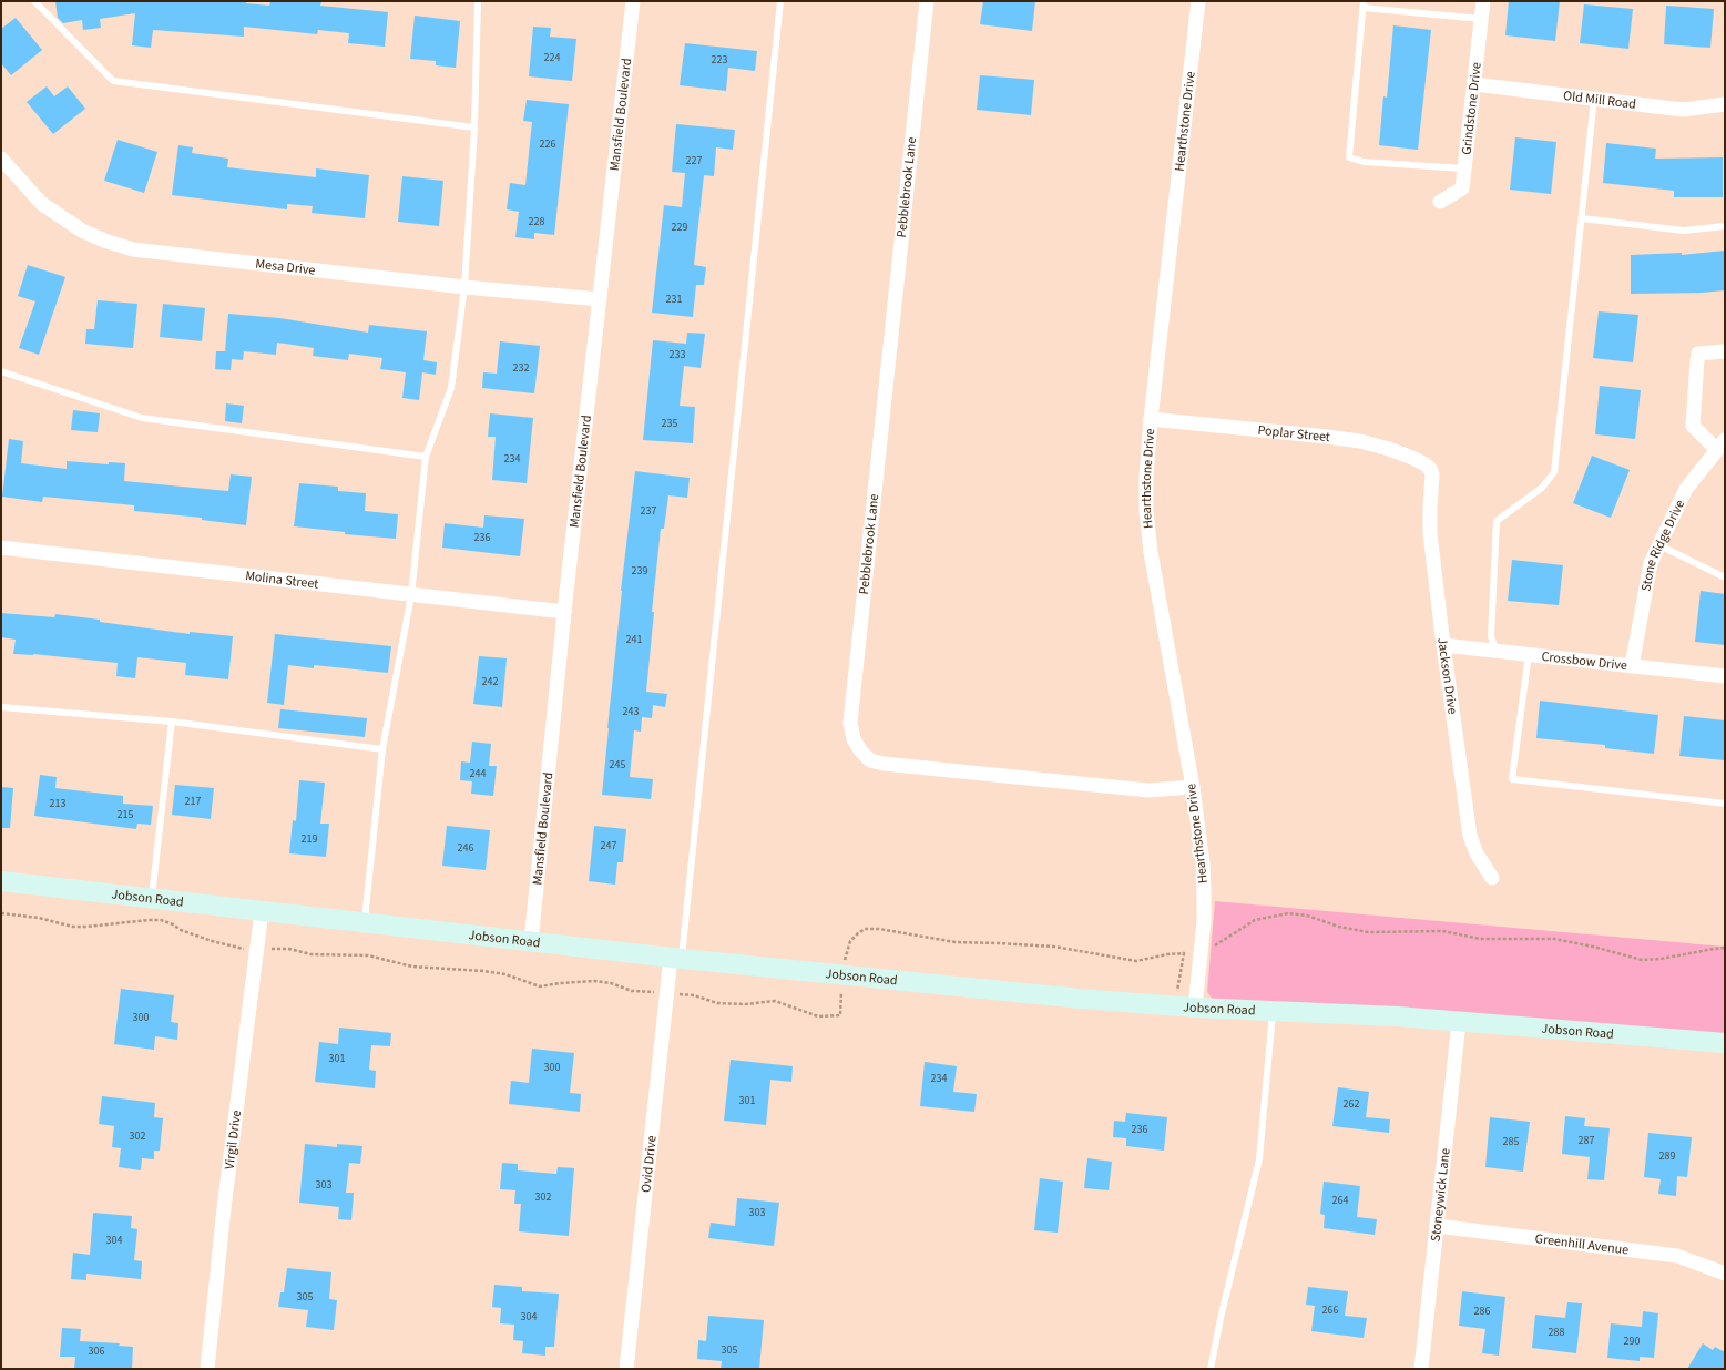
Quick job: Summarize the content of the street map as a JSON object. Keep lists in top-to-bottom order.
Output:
{
  "streets": {
    "street": [
      "Old Mill Road",
      "Grindstone Drive",
      "Mansfield Boulevard",
      "Hearthstone Drive",
      "Pebblebrook Lane",
      "Mesa Drive",
      "Poplar Street",
      "Stone Ridge Drive",
      "Molina Street",
      "Crossbow Drive",
      "Jackson Drive",
      "Jobson Road",
      "Virgil Drive",
      "Ovid Drive",
      "Stoneywick Lane",
      "Greenhill Avenue"
    ]
  },
  "crossings": [
    ["Old Mill Road", "Grindstone Drive"],
    ["Mansfield Boulevard", "Mesa Drive"],
    ["Mansfield Boulevard", "Molina Street"],
    ["Mansfield Boulevard", "Jobson Road"],
    ["Hearthstone Drive", "Pebblebrook Lane"],
    ["Hearthstone Drive", "Poplar Street"],
    ["Hearthstone Drive", "Jobson Road"],
    ["Poplar Street", "Jackson Drive"],
    ["Stone Ridge Drive", "Crossbow Drive"],
    ["Crossbow Drive", "Jackson Drive"],
    ["Jobson Road", "Virgil Drive"],
    ["Jobson Road", "Ovid Drive"],
    ["Jobson Road", "Stoneywick Lane"],
    ["Stoneywick Lane", "Greenhill Avenue"]
  ],
  "house_numbers": [
    "224",
    "223",
    "226",
    "227",
    "228",
    "229",
    "231",
    "233",
    "232",
    "235",
    "234",
    "237",
    "236",
    "239",
    "241",
    "242",
    "243",
    "245",
    "244",
    "217",
    "213",
    "215",
    "219",
    "247",
    "246",
    "300",
    "301",
    "300",
    "234",
    "301",
    "262",
    "236",
    "302",
    "287",
    "285",
    "289",
    "303",
    "302",
    "264",
    "303",
    "304",
    "305",
    "266",
    "286",
    "304",
    "288",
    "290",
    "305",
    "306"
  ]
}
